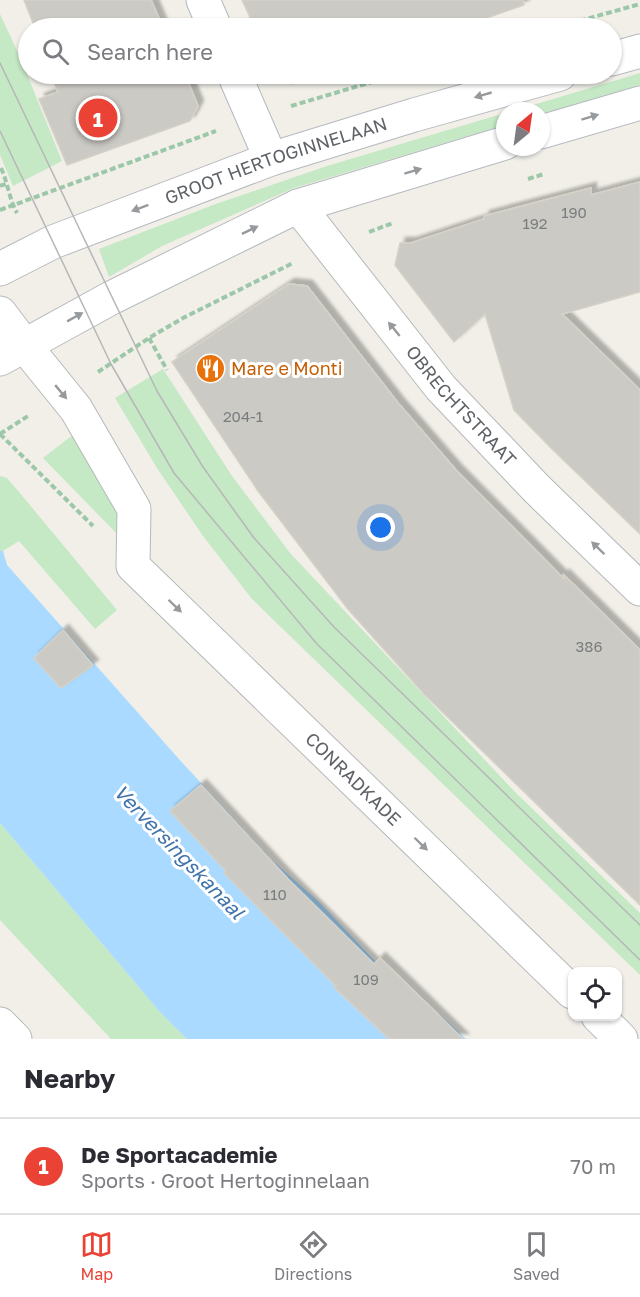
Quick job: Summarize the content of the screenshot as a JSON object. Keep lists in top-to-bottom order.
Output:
{
  "streets": {
    "street": ["GROOT HERTOGINNELAAN", "OBRECHTSTRAAT", "CONRADKADE"]
  },
  "one_way": ["OBRECHTSTRAAT", "CONRADKADE"],
  "water": ["Verversingskanaal"],
  "places": {
    "restaurant": ["Mare e Monti"]
  },
  "house_numbers": [
    "190",
    "192",
    "204-1",
    "386",
    "110",
    "109"
  ],
  "north": "top right",
  "page": {
    "search": "Search here",
    "pins": "1",
    "heading": "Nearby",
    "list": [
      {
        "mark": "1",
        "name": "De Sportacademie",
        "note": "Sports · Groot Hertoginnelaan",
        "value": "70 m"
      }
    ],
    "nav": ["Map", "Directions", "Saved"]
  }
}
